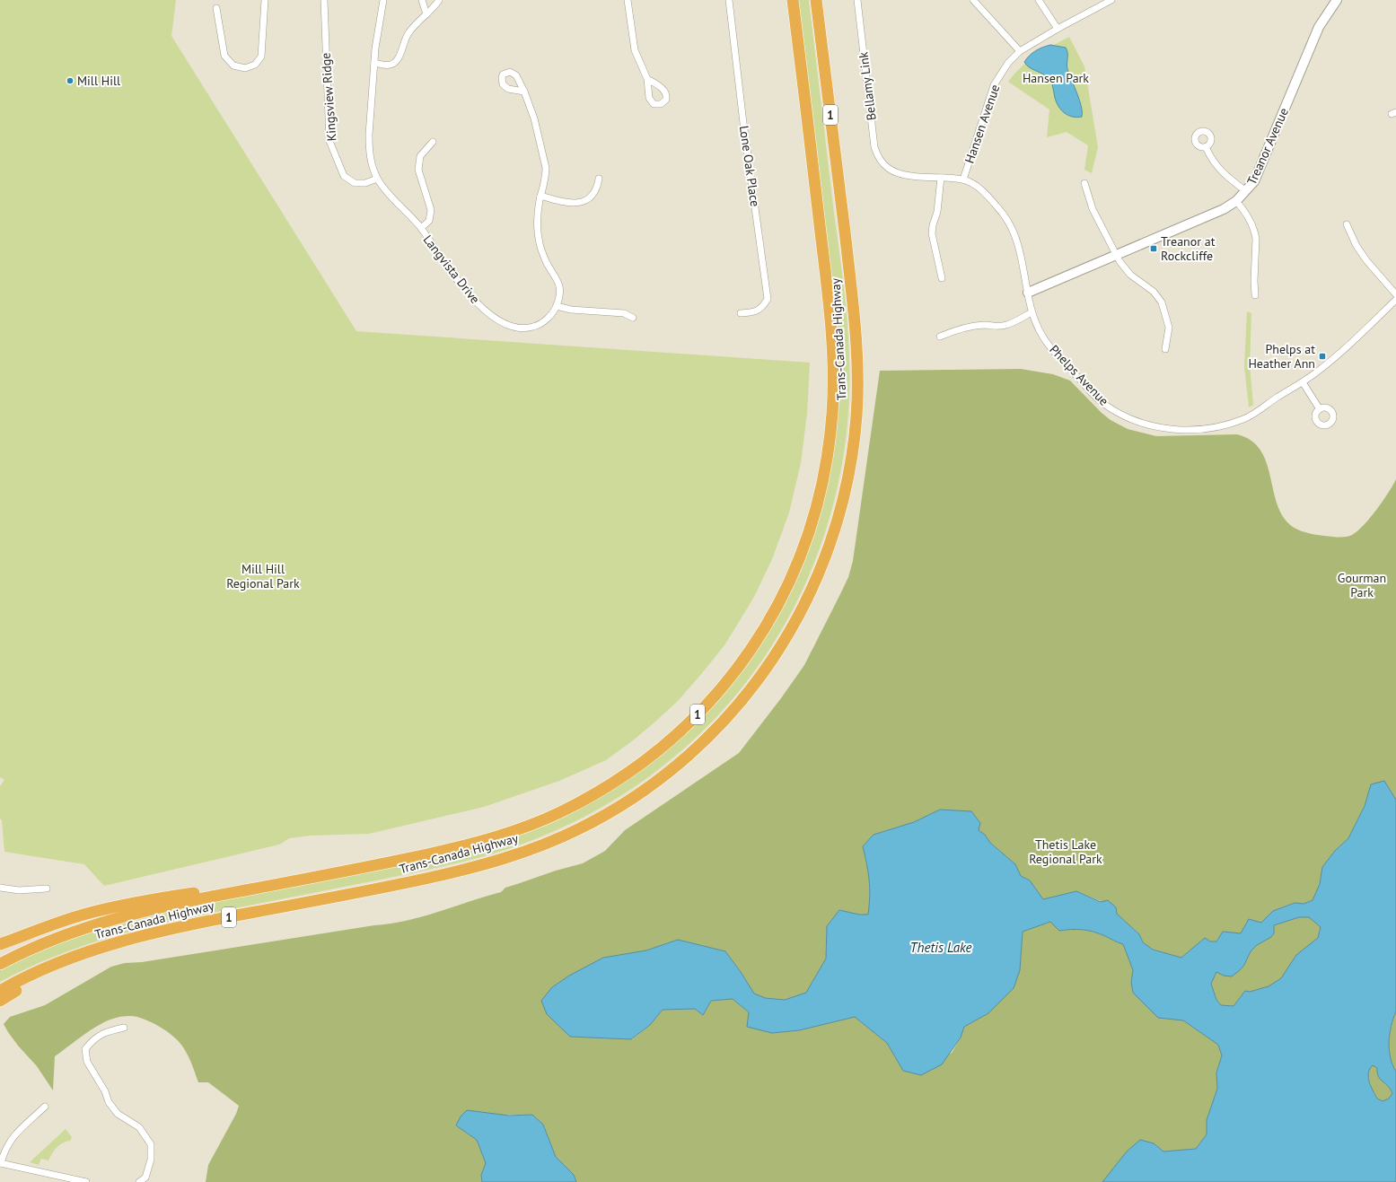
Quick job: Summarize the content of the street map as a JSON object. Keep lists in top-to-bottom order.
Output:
{
  "streets": {
    "highway": ["1", "Trans-Canada Highway"],
    "street": [
      "Bellamy Link",
      "Kingsview Ridge",
      "Hansen Avenue",
      "Treanor Avenue",
      "Lone Oak Place",
      "Langvista Drive",
      "Phelps Avenue"
    ]
  },
  "crossings": [
    ["Bellamy Link", "Phelps Avenue"],
    ["Kingsview Ridge", "Langvista Drive"],
    ["Hansen Avenue", "Phelps Avenue"],
    ["Treanor Avenue", "Phelps Avenue"]
  ],
  "water": ["Thetis Lake"],
  "parks": [
    "Hansen Park",
    "Mill Hill Regional Park",
    "Gourman Park",
    "Thetis Lake Regional Park"
  ],
  "places": {
    "other": ["Mill Hill"],
    "transit": ["Treanor at Rockcliffe", "Phelps at Heather Ann"]
  }
}
